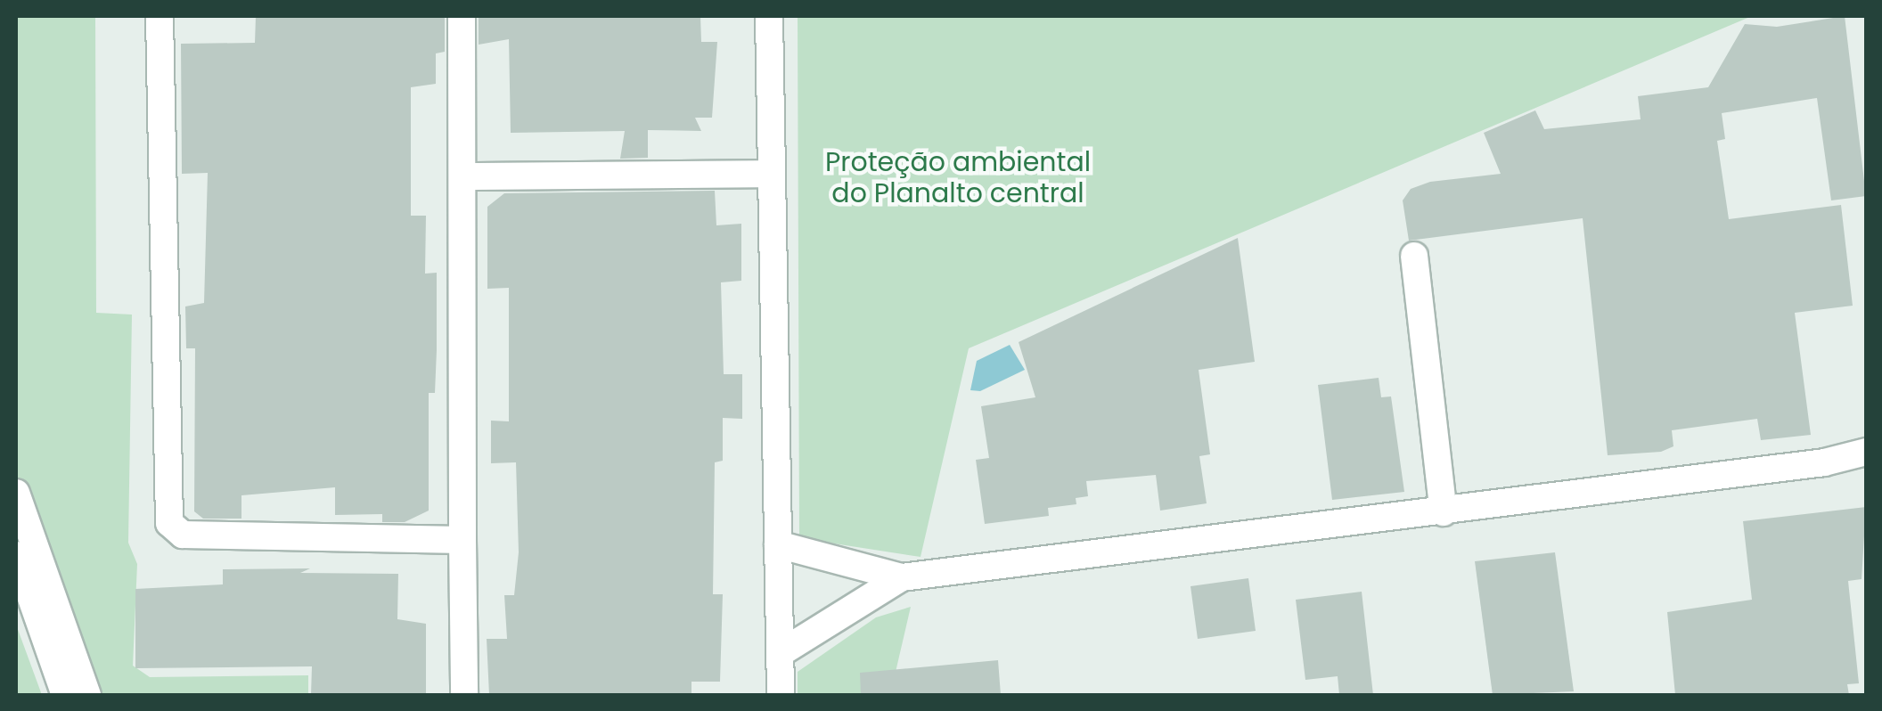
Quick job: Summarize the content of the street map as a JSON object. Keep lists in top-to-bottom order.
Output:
{
  "parks": ["Proteção ambiental do Planalto central"]
}
